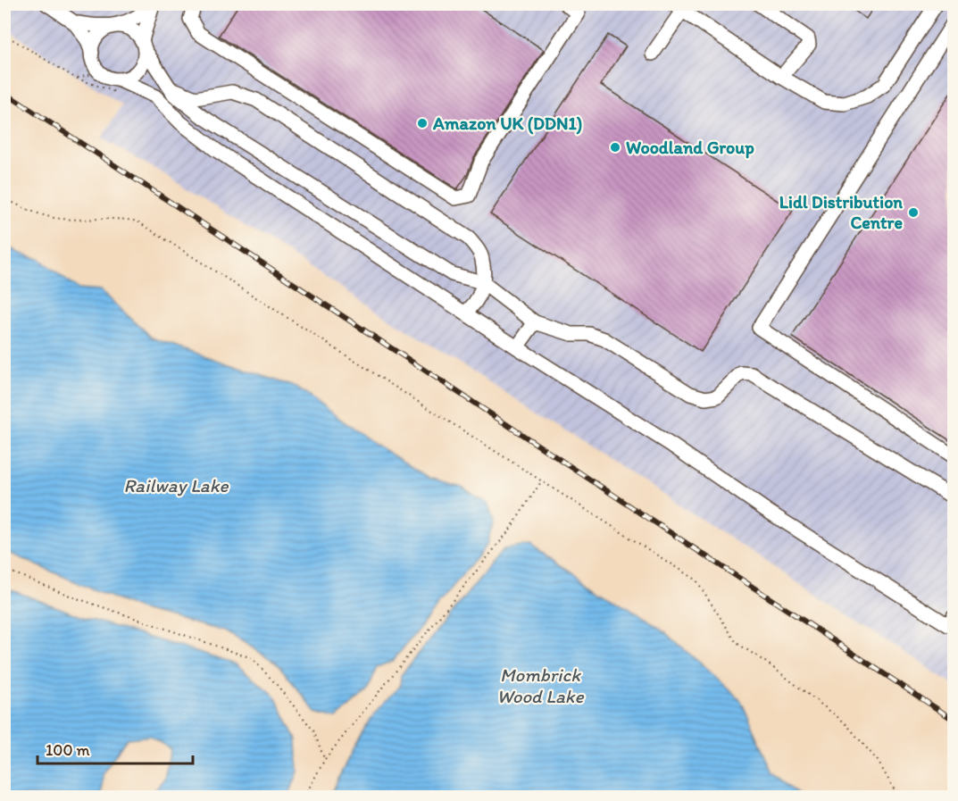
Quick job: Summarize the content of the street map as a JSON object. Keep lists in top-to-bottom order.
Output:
{
  "water": ["Railway Lake", "Mombrick Wood Lake"],
  "places": ["Amazon UK (DDN1)", "Woodland Group", "Lidl Distribution Centre"],
  "scale_bar": "100 m"
}
